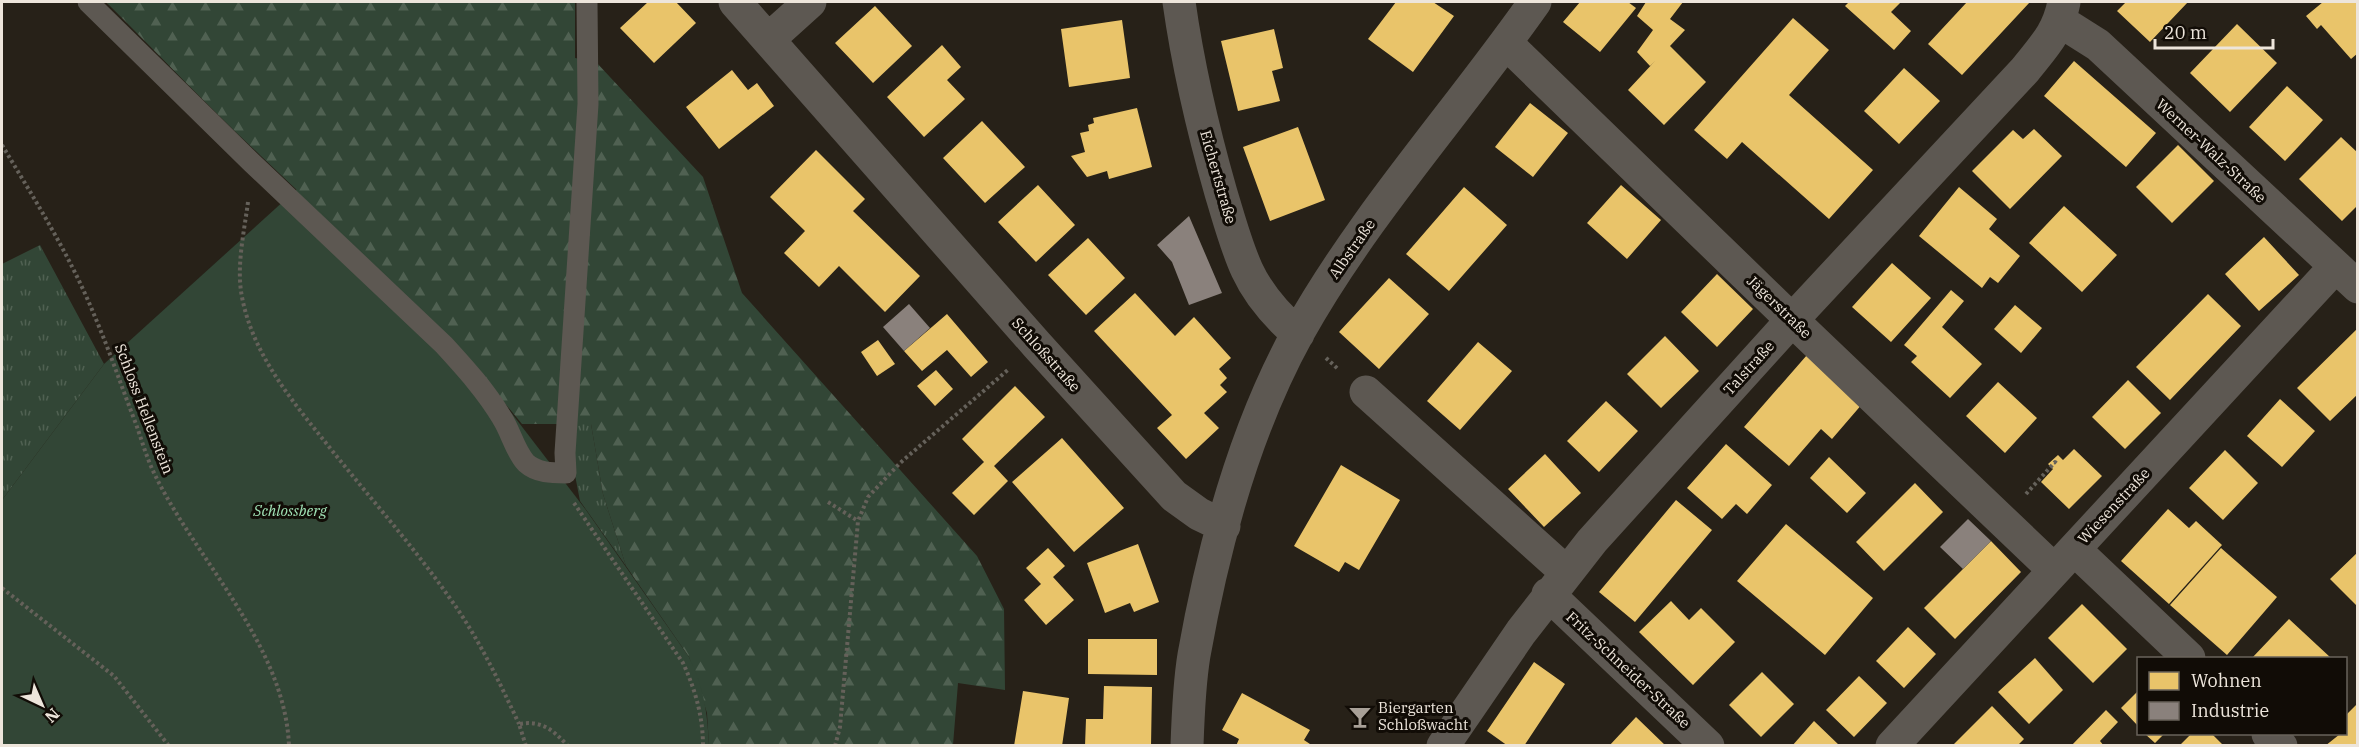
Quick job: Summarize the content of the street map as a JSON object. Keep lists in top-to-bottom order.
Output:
{
  "streets": {
    "street": [
      "Werner-Walz-Straße",
      "Eichertstraße",
      "Albstraße",
      "Jägerstraße",
      "Schloßstraße",
      "Talstraße",
      "Wiesenstraße",
      "Fritz-Schneider-Straße"
    ],
    "path": ["Schloss Hellenstein"]
  },
  "crossings": [
    ["Werner-Walz-Straße", "Talstraße"],
    ["Werner-Walz-Straße", "Wiesenstraße"],
    ["Eichertstraße", "Albstraße"],
    ["Albstraße", "Jägerstraße"],
    ["Albstraße", "Schloßstraße"],
    ["Jägerstraße", "Talstraße"],
    ["Jägerstraße", "Wiesenstraße"],
    ["Talstraße", "Fritz-Schneider-Straße"]
  ],
  "parks": ["Schlossberg"],
  "places": {
    "bar": ["Biergarten Schloßwacht"]
  },
  "legend": ["Wohnen", "Industrie"],
  "scale_bar": "20 m",
  "north": "bottom right"
}
